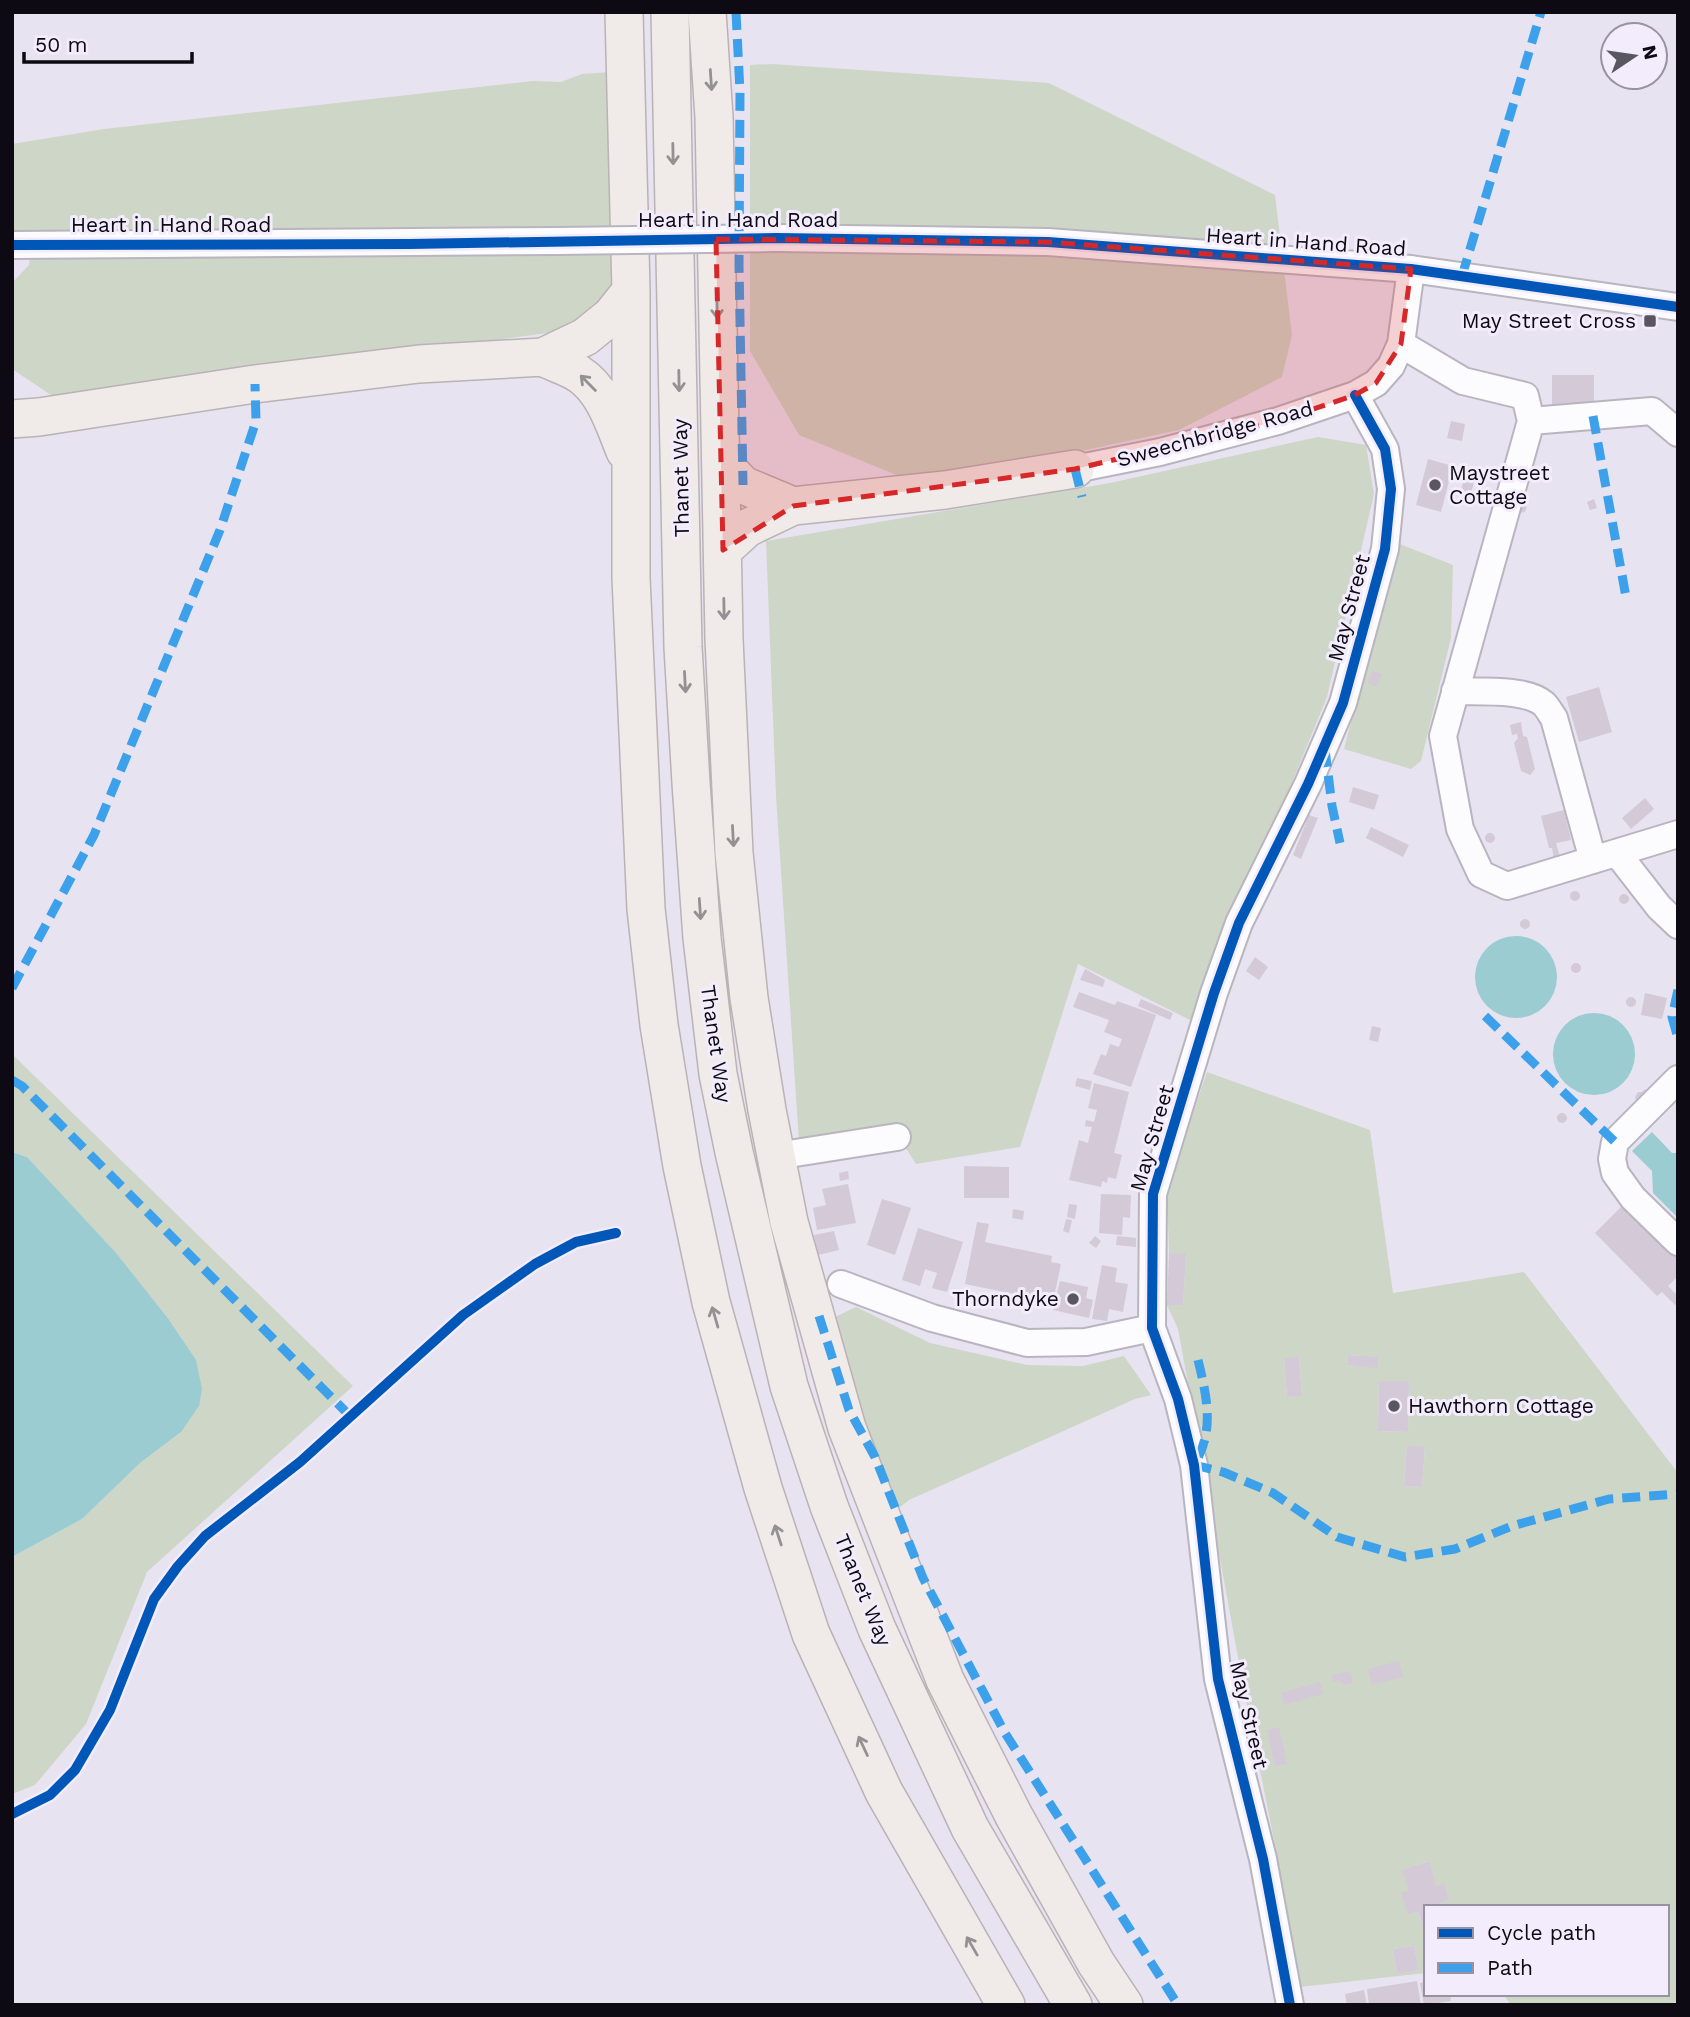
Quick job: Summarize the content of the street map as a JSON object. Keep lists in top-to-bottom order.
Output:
{
  "streets": {
    "highway": ["Thanet Way"],
    "street": ["Heart in Hand Road", "Sweechbridge Road", "May Street"]
  },
  "crossings": [
    ["Sweechbridge Road", "May Street"]
  ],
  "places": {
    "transit": ["May Street Cross"],
    "other": ["Maystreet Cottage", "Thorndyke", "Hawthorn Cottage"]
  },
  "legend": ["Cycle path", "Path"],
  "scale_bar": "50 m",
  "north": "right"
}
